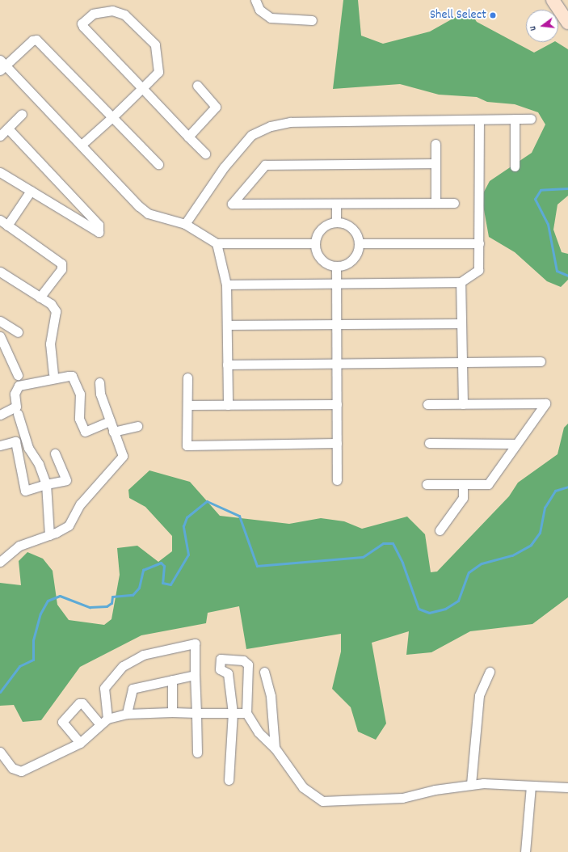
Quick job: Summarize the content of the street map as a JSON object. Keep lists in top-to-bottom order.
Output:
{
  "places": ["Shell Select"],
  "north": "left"
}
